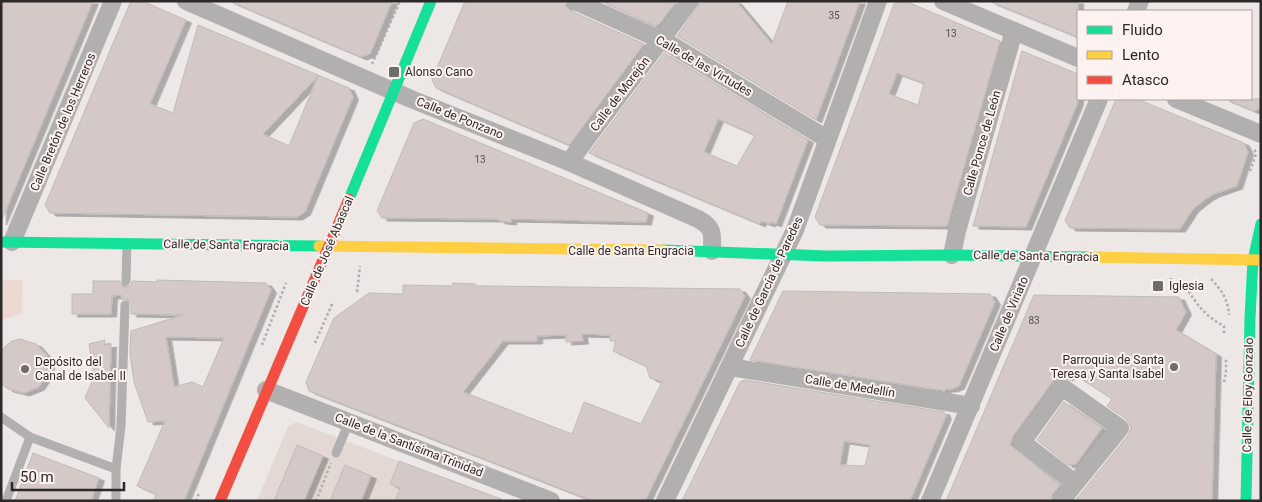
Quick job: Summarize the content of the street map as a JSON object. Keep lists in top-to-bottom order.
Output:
{
  "streets": {
    "main road": ["Calle de Santa Engracia", "Calle de José Abascal", "Calle de Eloy Gonzalo"],
    "street": [
      "Calle de las Virtudes",
      "Calle de Morejón",
      "Calle de Ponzano",
      "Calle Bretón de los Herreros",
      "Calle Ponce de León",
      "Calle de García de Paredes",
      "Calle de Viriato",
      "Calle de Medellín",
      "Calle de la Santísima Trinidad"
    ]
  },
  "crossings": [
    ["Calle de las Virtudes", "Calle de Morejón"],
    ["Calle de las Virtudes", "Calle de García de Paredes"],
    ["Calle de Morejón", "Calle de Ponzano"],
    ["Calle de Ponzano", "Calle de Santa Engracia"],
    ["Calle de Ponzano", "Calle de José Abascal"],
    ["Calle Bretón de los Herreros", "Calle de Santa Engracia"],
    ["Calle Ponce de León", "Calle de Santa Engracia"],
    ["Calle de Santa Engracia", "Calle de José Abascal"],
    ["Calle de Santa Engracia", "Calle de García de Paredes"],
    ["Calle de Santa Engracia", "Calle de Viriato"],
    ["Calle de Santa Engracia", "Calle de Eloy Gonzalo"],
    ["Calle de José Abascal", "Calle de la Santísima Trinidad"],
    ["Calle de García de Paredes", "Calle de Medellín"],
    ["Calle de Viriato", "Calle de Medellín"]
  ],
  "places": {
    "transit": ["Alonso Cano", "Iglesia"],
    "other": ["Parroquia de Santa Teresa y Santa Isabel", "Depósito del Canal de Isabel II"]
  },
  "house_numbers": [
    "35",
    "13",
    "13",
    "83"
  ],
  "legend": ["Fluido", "Lento", "Atasco"],
  "scale_bar": "50 m"
}
